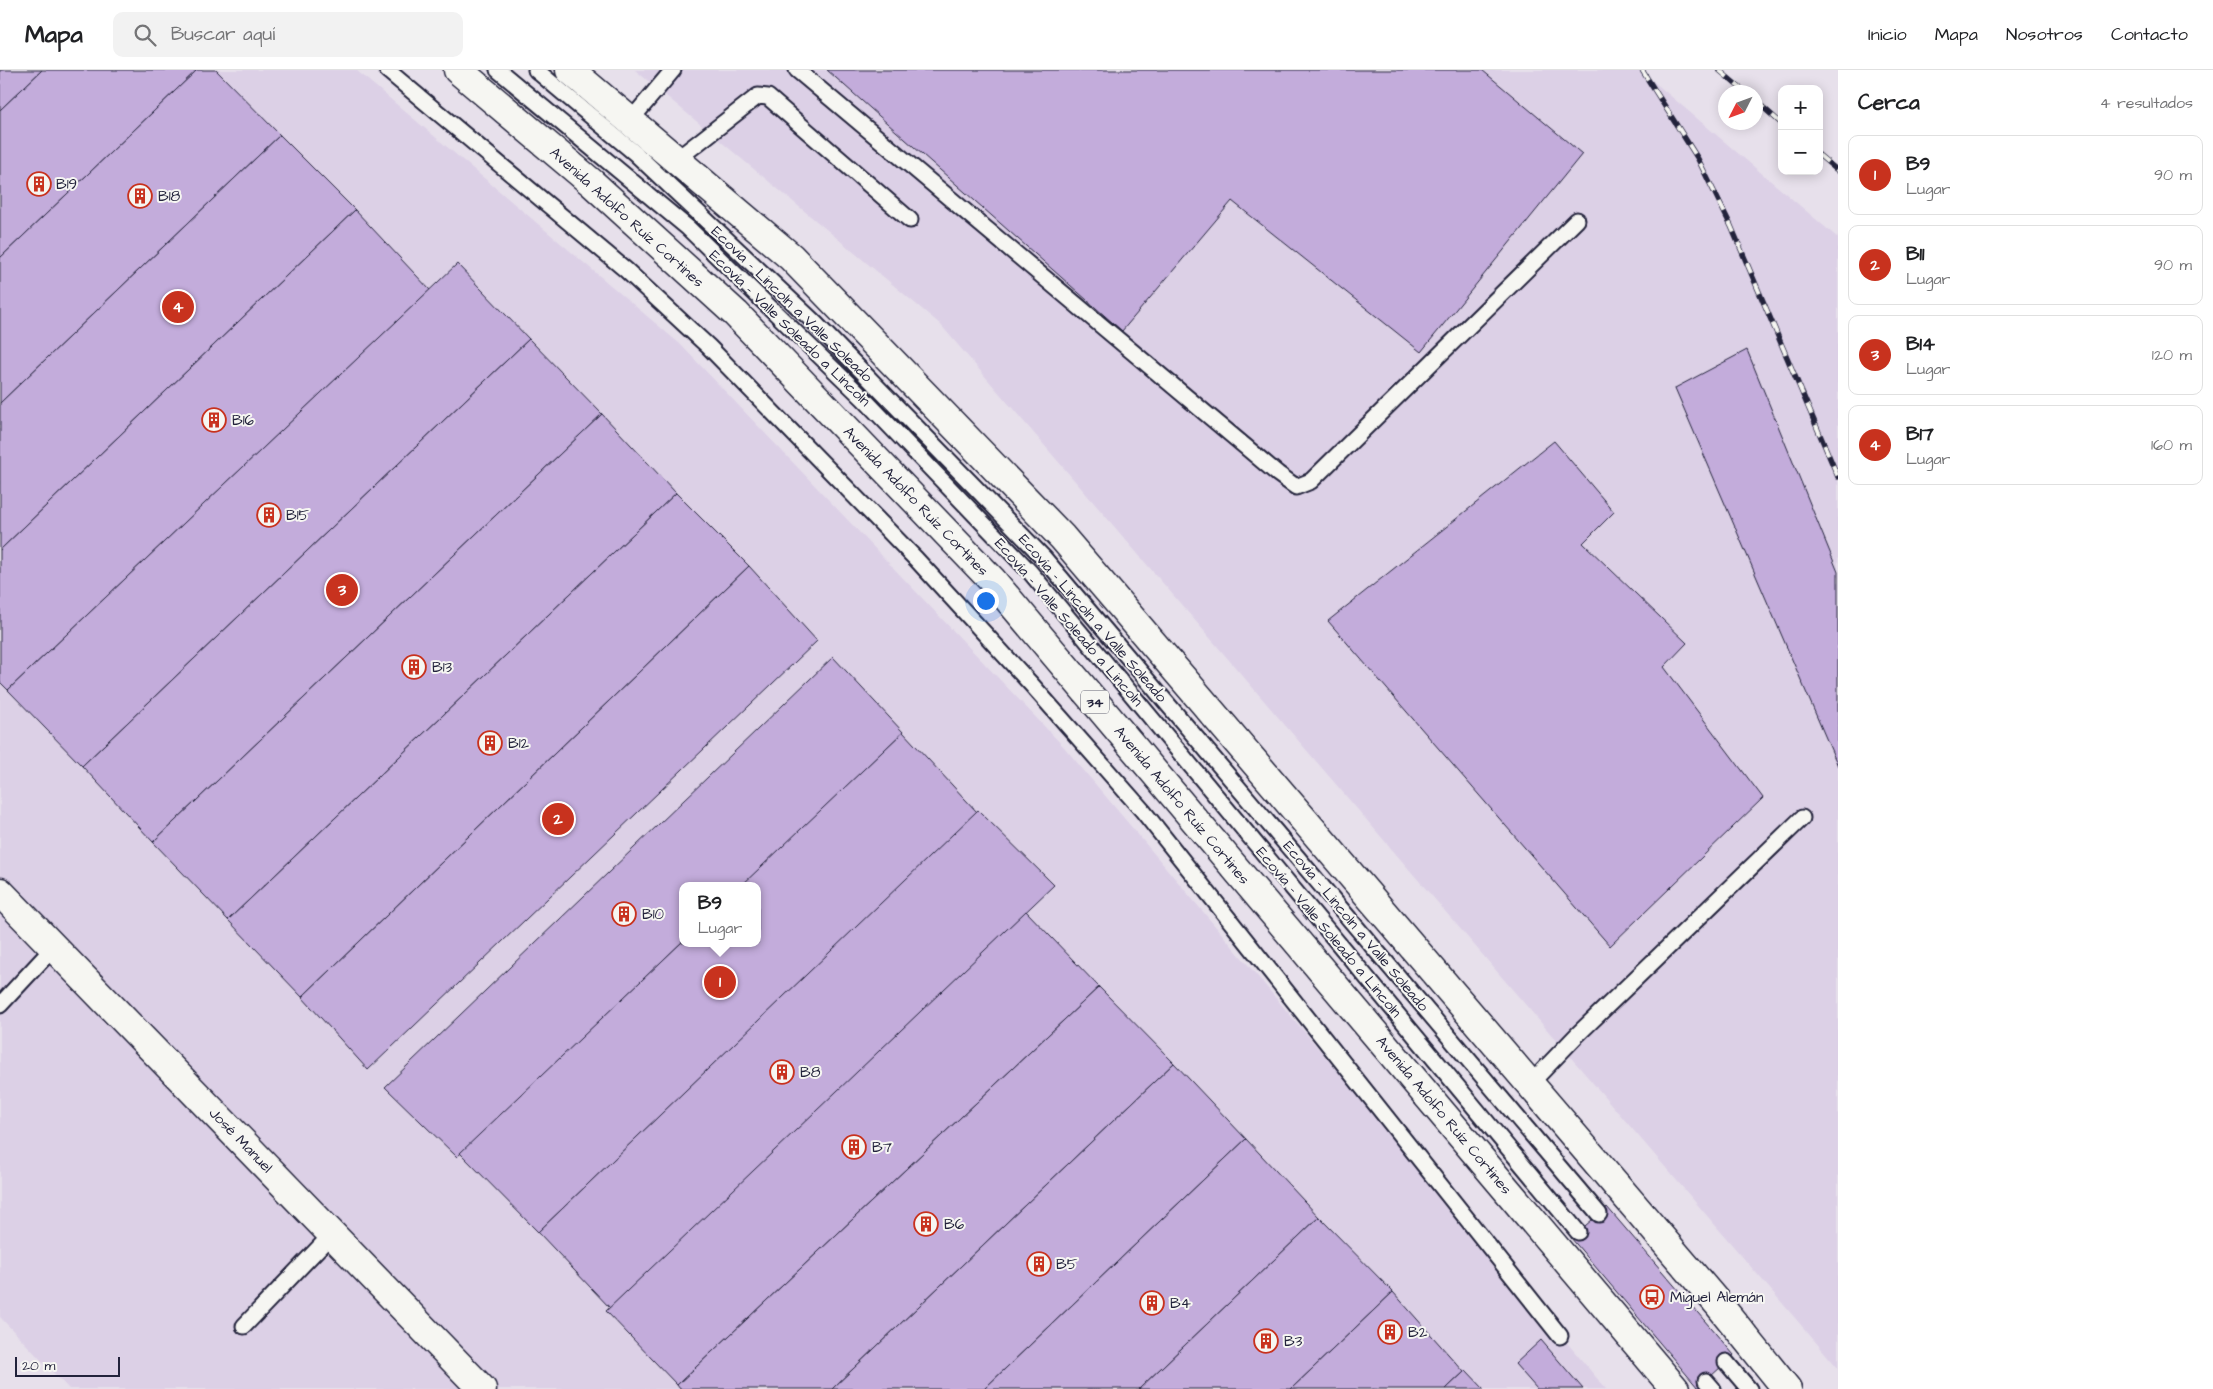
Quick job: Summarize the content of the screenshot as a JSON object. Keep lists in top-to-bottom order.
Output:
{
  "streets": {
    "main road": ["Avenida Adolfo Ruíz Cortines", "34", "José Manuel"],
    "lane": ["Ecovía - Lincoln a Valle Soleado", "Ecovía - Valle Soleado a Lincoln"]
  },
  "places": {
    "building": [
      "B19",
      "B18",
      "B16",
      "B15",
      "B13",
      "B12",
      "B10",
      "B8",
      "B7",
      "B6",
      "B5",
      "B4",
      "B2",
      "B3"
    ],
    "bus stop": ["Miguel Alemán"]
  },
  "scale_bar": "20 m",
  "north": "bottom left",
  "page": {
    "header": "Mapa",
    "search": "Buscar aquí",
    "nav": [
      "Inicio",
      "Mapa",
      "Nosotros",
      "Contacto"
    ],
    "heading": ["Cerca", "4 resultados"],
    "map_buttons": ["+", "−"],
    "list": [
      {
        "mark": "1",
        "name": "B9",
        "note": "Lugar",
        "value": "90 m"
      },
      {
        "mark": "2",
        "name": "B11",
        "note": "Lugar",
        "value": "90 m"
      },
      {
        "mark": "3",
        "name": "B14",
        "note": "Lugar",
        "value": "120 m"
      },
      {
        "mark": "4",
        "name": "B17",
        "note": "Lugar",
        "value": "160 m"
      }
    ],
    "pins": [
      "4",
      "3",
      "2",
      "1"
    ],
    "popup": ["B9", "Lugar"],
    "scale": "20 m"
  }
}
